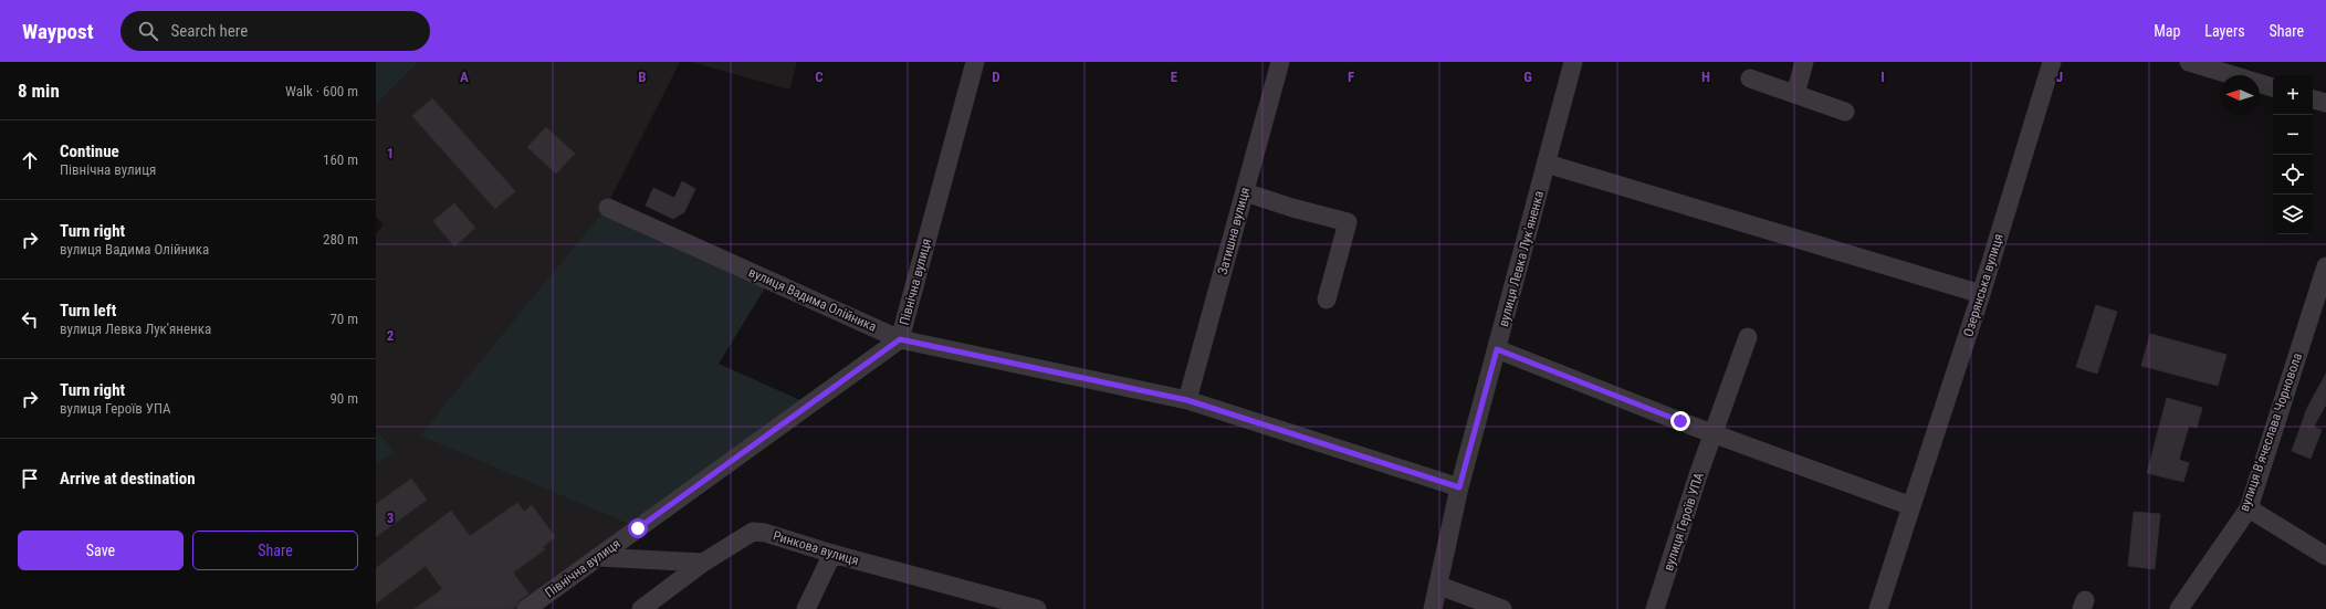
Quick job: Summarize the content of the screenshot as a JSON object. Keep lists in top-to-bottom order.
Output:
{
  "streets": {
    "street": [
      "Затишна вулиця",
      "вулиця Левка Лук'яненка",
      "Північна вулиця",
      "Озерянська вулиця",
      "вулиця Вадима Олійника",
      "вулиця В'ячеслава Чорновола",
      "вулиця Героїв УПА",
      "Ринкова вулиця"
    ]
  },
  "crossings": [
    ["Затишна вулиця", "вулиця Вадима Олійника"],
    ["вулиця Левка Лук'яненка", "вулиця Вадима Олійника"],
    ["Північна вулиця", "вулиця Вадима Олійника"]
  ],
  "north": "left",
  "page": {
    "header": "Waypost",
    "search": "Search here",
    "nav": ["Map", "Layers", "Share"],
    "heading": ["8 min", "Walk · 600 m"],
    "map_buttons": ["+", "−"],
    "list": [
      ["Continue", "Північна вулиця", "160 m"],
      ["Turn right", "вулиця Вадима Олійника", "280 m"],
      ["Turn left", "вулиця Левка Лук'яненка", "70 m"],
      ["Turn right", "вулиця Героїв УПА", "90 m"],
      "Arrive at destination"
    ],
    "buttons": ["Save", "Share"]
  },
  "grid": {
    "columns": [
      "A",
      "B",
      "C",
      "D",
      "E",
      "F",
      "G",
      "H",
      "I",
      "J"
    ],
    "rows": ["1", "2", "3"]
  }
}
